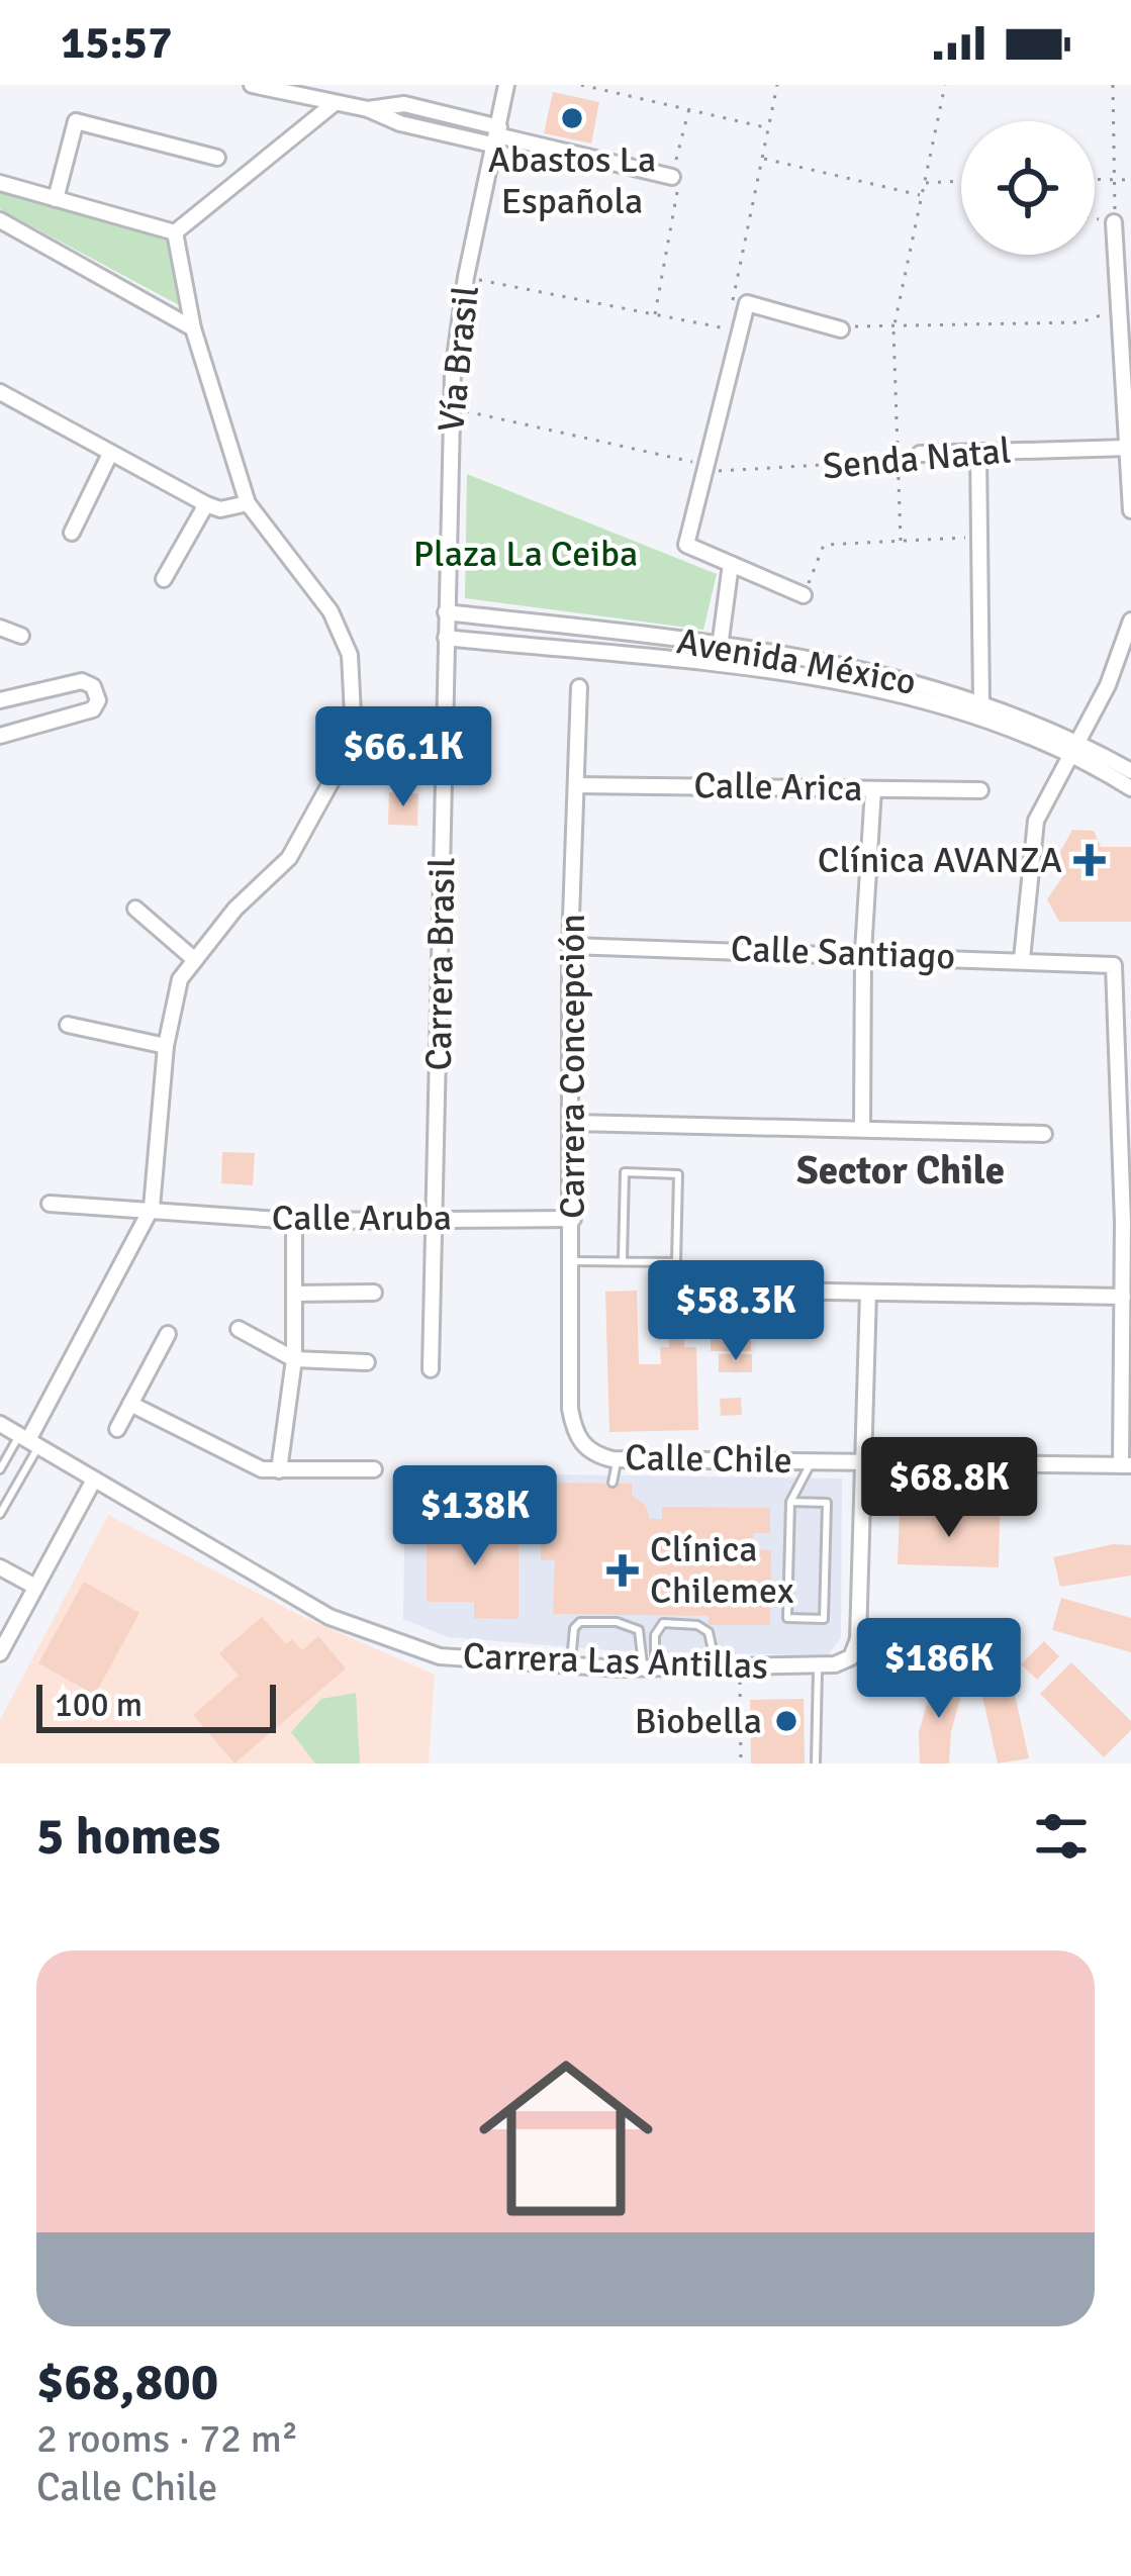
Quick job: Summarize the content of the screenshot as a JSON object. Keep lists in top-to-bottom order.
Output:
{
  "streets": {
    "street": [
      "Vía Brasil",
      "Senda Natal",
      "Avenida México",
      "Calle Arica",
      "Calle Santiago",
      "Carrera Brasil",
      "Carrera Concepción",
      "Calle Aruba",
      "Calle Chile",
      "Carrera Las Antillas"
    ]
  },
  "crossings": [
    ["Vía Brasil", "Senda Natal"],
    ["Vía Brasil", "Avenida México"],
    ["Vía Brasil", "Carrera Brasil"],
    ["Avenida México", "Carrera Brasil"],
    ["Calle Arica", "Carrera Concepción"],
    ["Calle Santiago", "Carrera Concepción"],
    ["Carrera Brasil", "Calle Aruba"],
    ["Carrera Concepción", "Calle Aruba"],
    ["Carrera Concepción", "Calle Chile"],
    ["Calle Chile", "Carrera Las Antillas"]
  ],
  "districts": ["Sector Chile"],
  "parks": ["Plaza La Ceiba"],
  "places": {
    "other": ["Abastos La Española", "Biobella"],
    "health": ["Clínica AVANZA", "Clínica Chilemex"]
  },
  "scale_bar": "100 m",
  "page": {
    "status": "15:57",
    "price": [
      "$66.1K",
      "$58.3K",
      "$68.8K",
      "$138K",
      "$186K"
    ],
    "scale": "100 m",
    "heading": "5 homes",
    "list": [
      {
        "name": "$68,800",
        "note": "2 rooms · 72 m² · Calle Chile"
      }
    ]
  }
}
